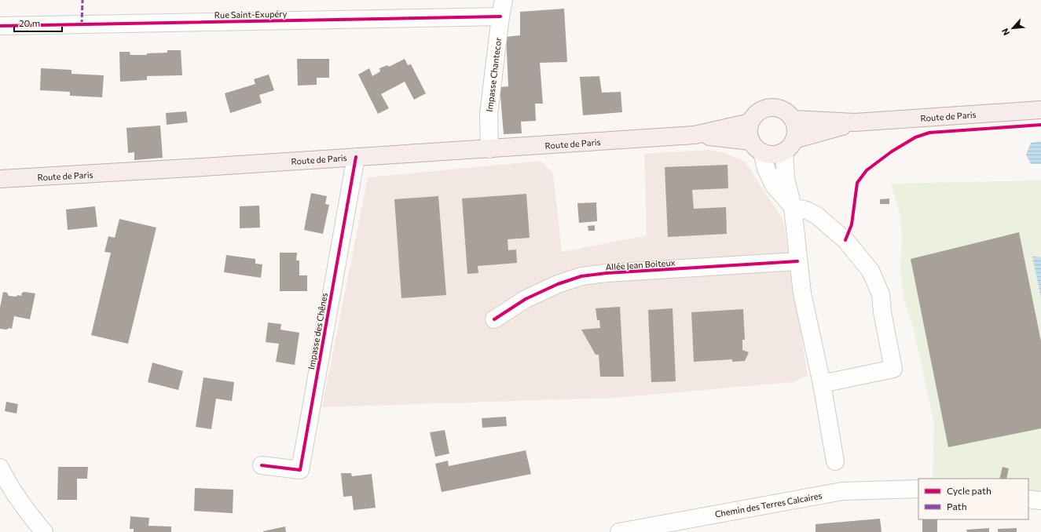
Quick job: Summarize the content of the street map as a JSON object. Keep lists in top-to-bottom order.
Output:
{
  "streets": {
    "main road": ["Route de Paris"],
    "street": [
      "Rue Saint-Exupéry",
      "Impasse Chantecor",
      "Allée Jean Boiteux",
      "Impasse des Chênes",
      "Chemin des Terres Calcaires"
    ]
  },
  "crossings": [
    ["Rue Saint-Exupéry", "Impasse Chantecor"],
    ["Impasse Chantecor", "Route de Paris"],
    ["Route de Paris", "Impasse des Chênes"]
  ],
  "legend": ["Cycle path", "Path"],
  "scale_bar": "20 m",
  "north": "bottom left"
}
